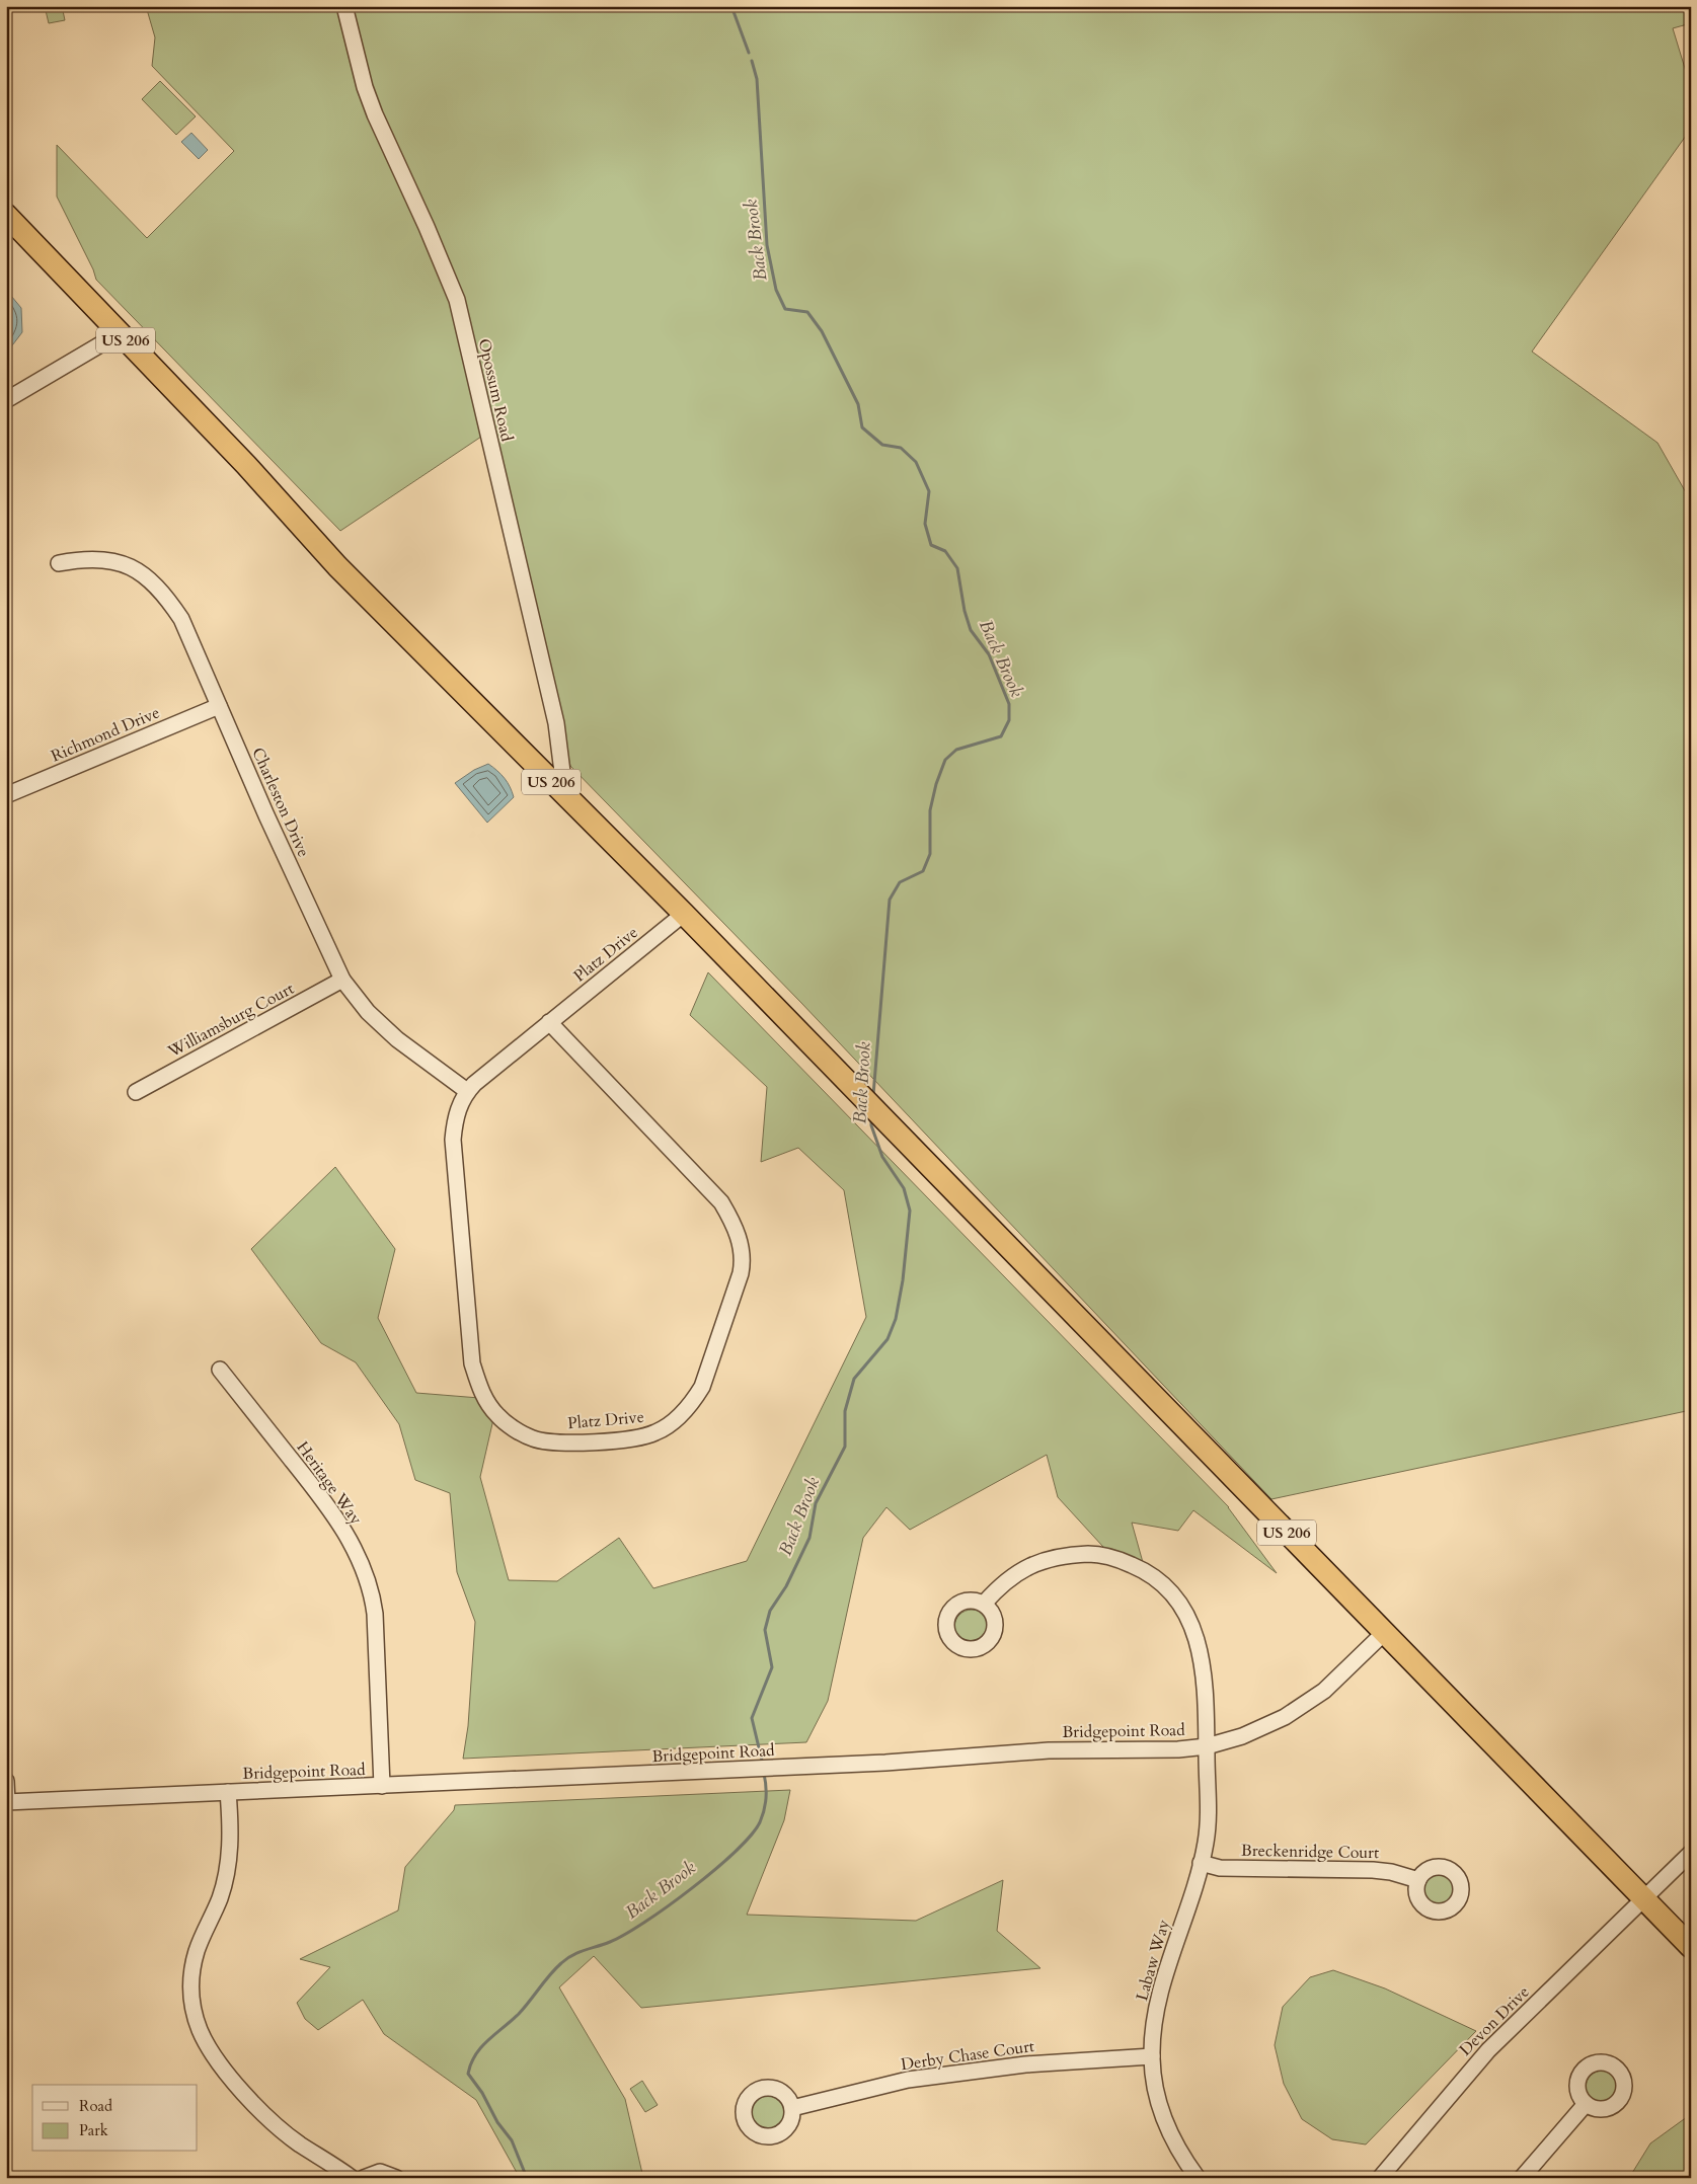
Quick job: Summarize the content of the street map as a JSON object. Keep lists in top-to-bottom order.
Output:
{
  "streets": {
    "highway": ["US 206"],
    "street": [
      "Opossum Road",
      "Richmond Drive",
      "Charleston Drive",
      "Platz Drive",
      "Williamsburg Court",
      "Heritage Way",
      "Bridgepoint Road",
      "Breckenridge Court",
      "Labaw Way",
      "Devon Drive",
      "Derby Chase Court"
    ]
  },
  "crossings": [
    ["US 206", "Opossum Road"],
    ["US 206", "Platz Drive"],
    ["US 206", "Bridgepoint Road"],
    ["US 206", "Devon Drive"],
    ["Richmond Drive", "Charleston Drive"],
    ["Charleston Drive", "Platz Drive"],
    ["Charleston Drive", "Williamsburg Court"],
    ["Heritage Way", "Bridgepoint Road"],
    ["Bridgepoint Road", "Labaw Way"],
    ["Breckenridge Court", "Labaw Way"],
    ["Labaw Way", "Derby Chase Court"]
  ],
  "water": ["Back Brook"],
  "legend": ["Road", "Park"]
}
